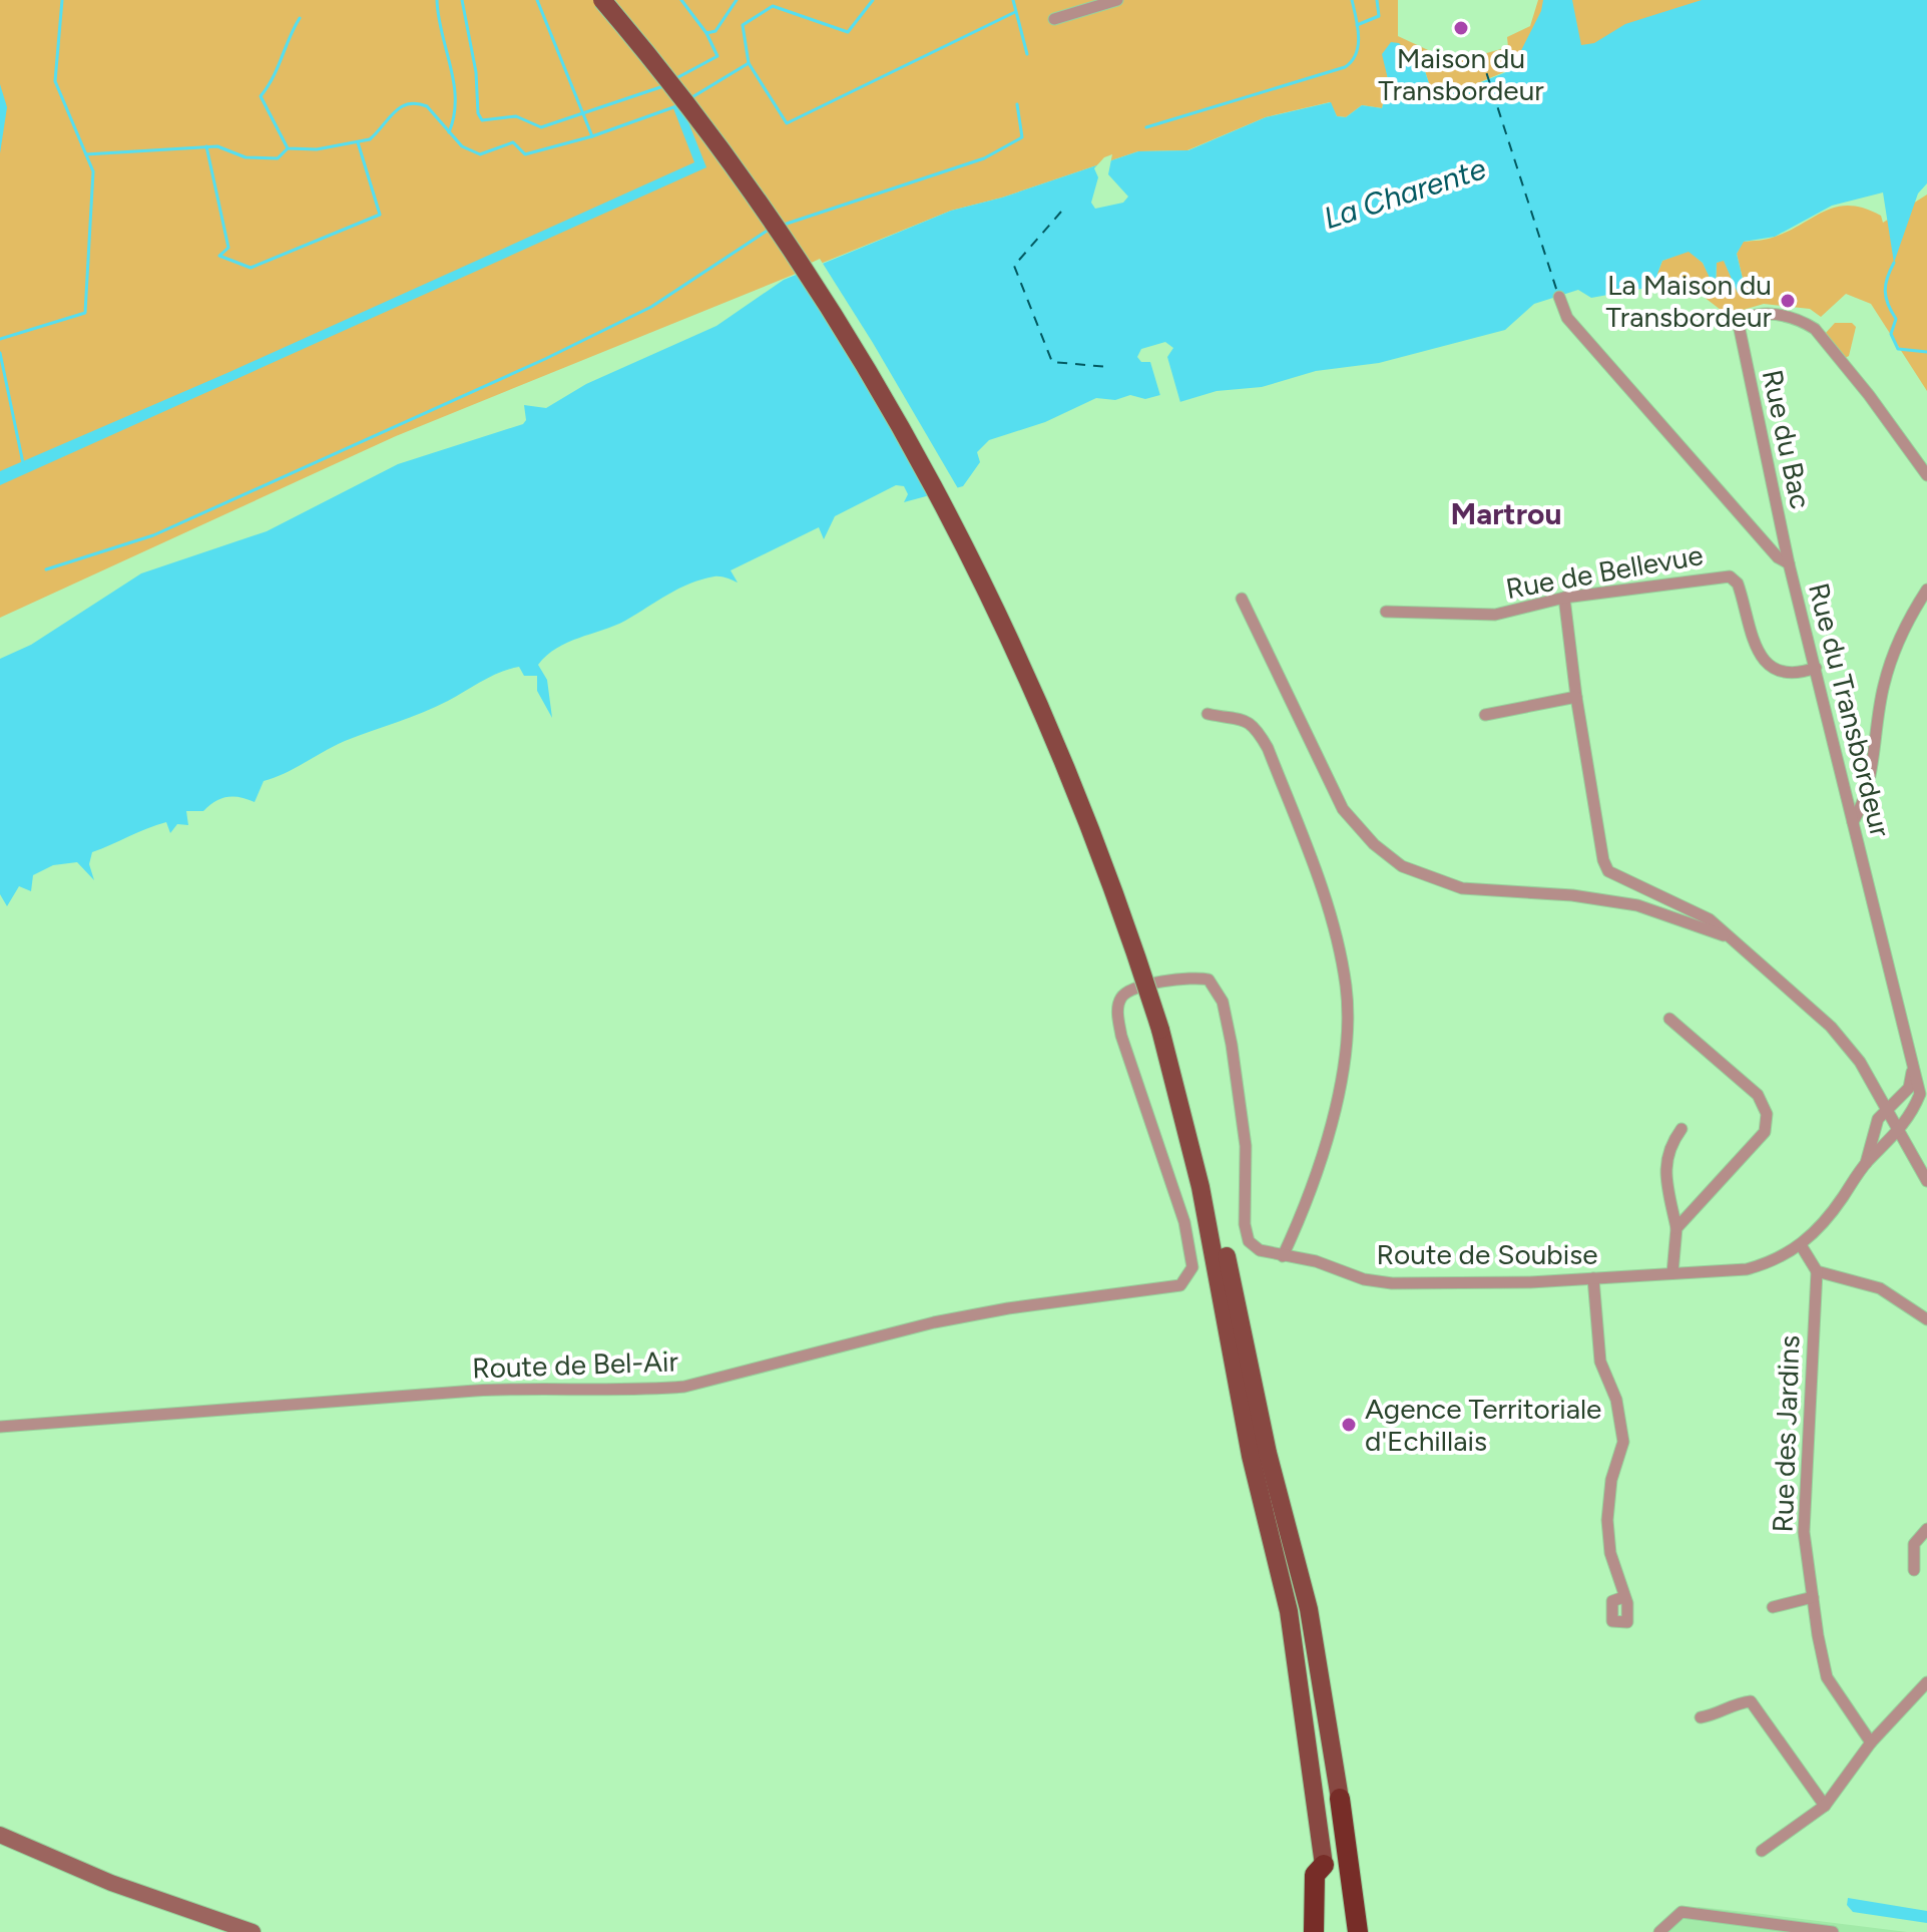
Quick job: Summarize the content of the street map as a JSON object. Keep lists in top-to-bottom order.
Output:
{
  "streets": {
    "street": [
      "Rue du Bac",
      "Rue de Bellevue",
      "Rue du Transbordeur",
      "Route de Soubise",
      "Route de Bel-Air",
      "Rue des Jardins"
    ]
  },
  "crossings": [
    ["Rue du Bac", "Rue du Transbordeur"],
    ["Rue de Bellevue", "Rue du Transbordeur"],
    ["Rue du Transbordeur", "Route de Soubise"],
    ["Route de Soubise", "Route de Bel-Air"]
  ],
  "districts": ["Martrou"],
  "water": ["La Charente"],
  "places": ["Maison du Transbordeur", "La Maison du Transbordeur", "Agence Territoriale d'Echillais"]
}
